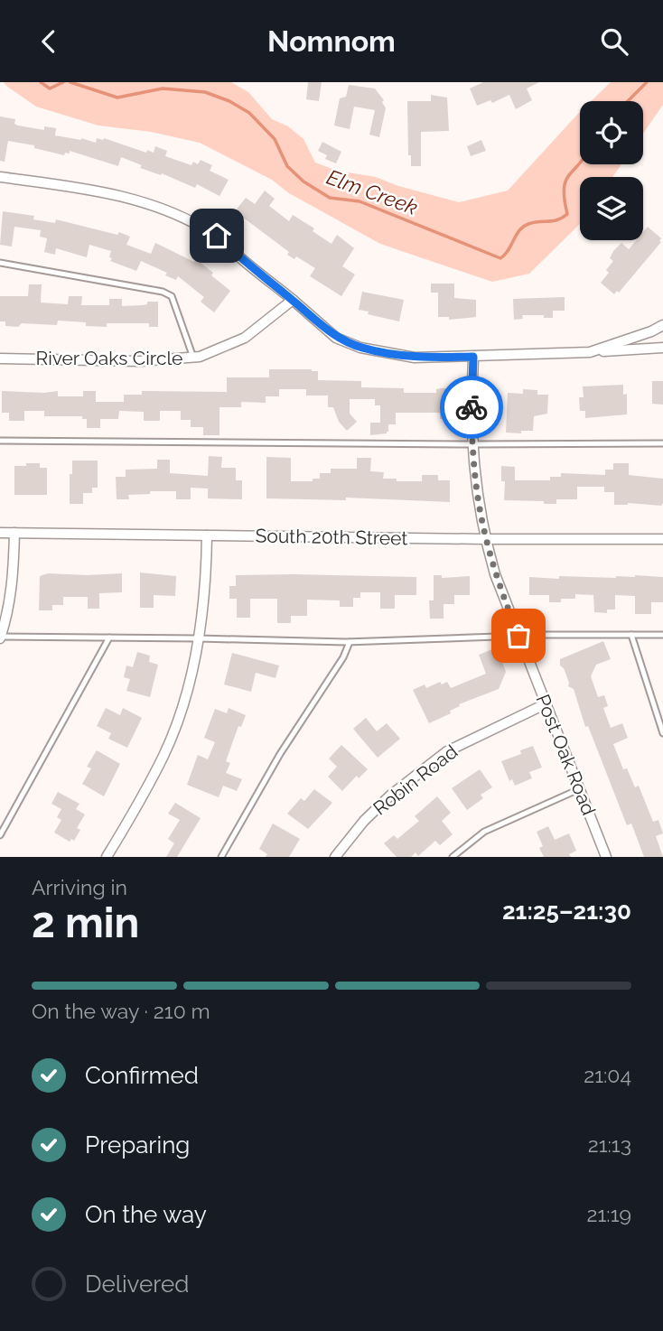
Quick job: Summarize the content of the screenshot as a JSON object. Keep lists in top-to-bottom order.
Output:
{
  "streets": {
    "street": [
      "River Oaks Circle",
      "South 20th Street",
      "Post Oak Road",
      "Robin Road"
    ]
  },
  "crossings": [
    ["South 20th Street", "Post Oak Road"],
    ["Post Oak Road", "Robin Road"]
  ],
  "water": ["Elm Creek"],
  "page": {
    "header": "Nomnom",
    "heading": ["2 min", "Arriving in", "21:25–21:30"],
    "bar": "On the way · 210 m",
    "list": [
      ["Confirmed", "21:04"],
      ["Preparing", "21:13"],
      ["On the way", "21:19"],
      "Delivered"
    ]
  }
}
